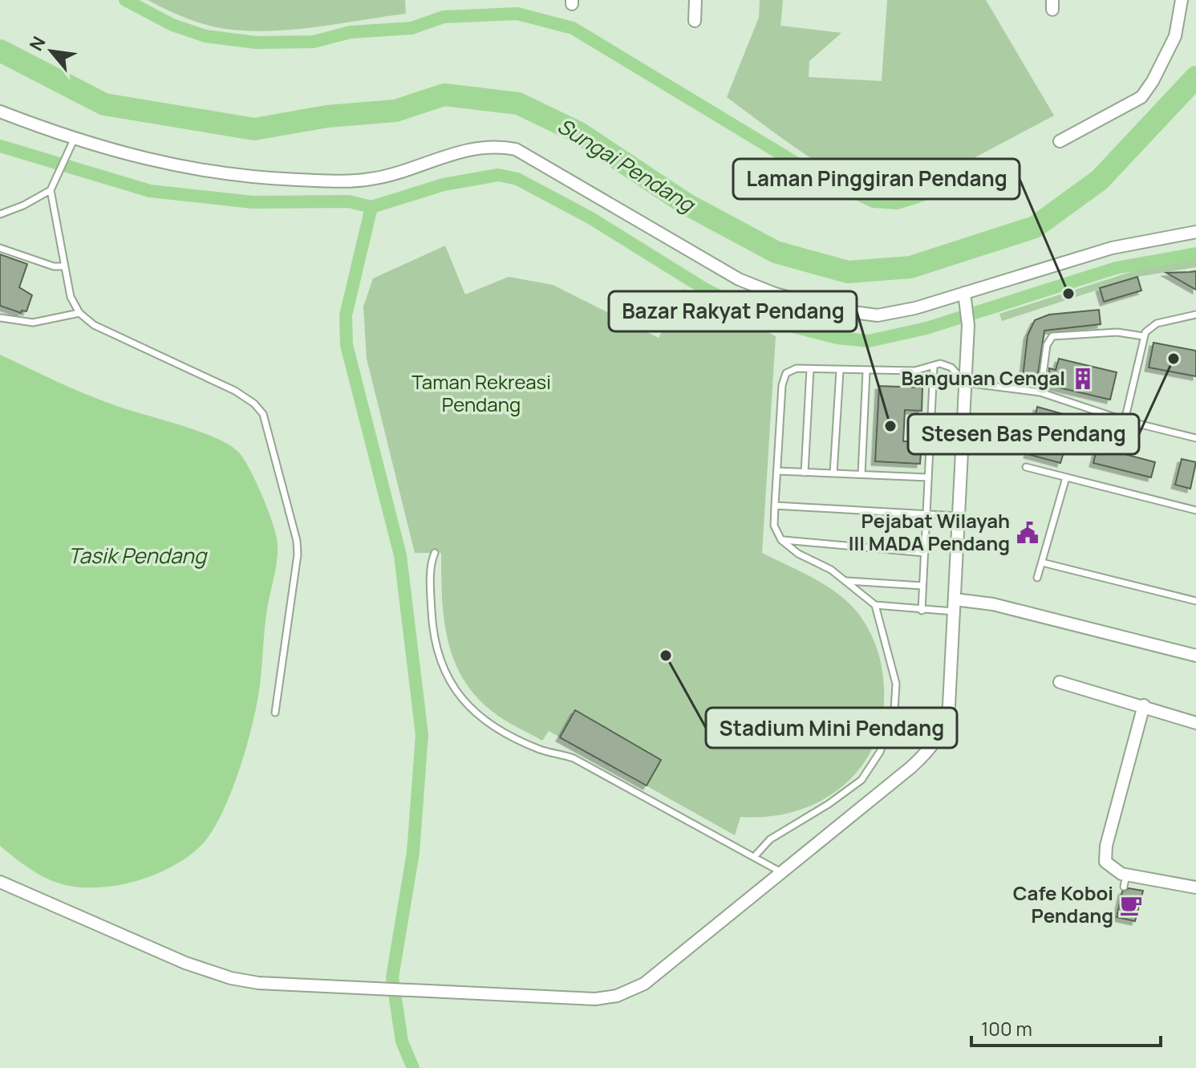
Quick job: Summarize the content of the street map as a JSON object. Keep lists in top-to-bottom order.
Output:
{
  "water": ["Sungai Pendang", "Tasik Pendang"],
  "parks": ["Taman Rekreasi Pendang"],
  "places": {
    "other": [
      "Laman Pinggiran Pendang",
      "Stesen Bas Pendang",
      "Bazar Rakyat Pendang",
      "Stadium Mini Pendang"
    ],
    "building": ["Bangunan Cengal"],
    "public building": ["Pejabat Wilayah III MADA Pendang"],
    "cafe": ["Cafe Koboi Pendang"]
  },
  "scale_bar": "100 m",
  "north": "top left"
}
